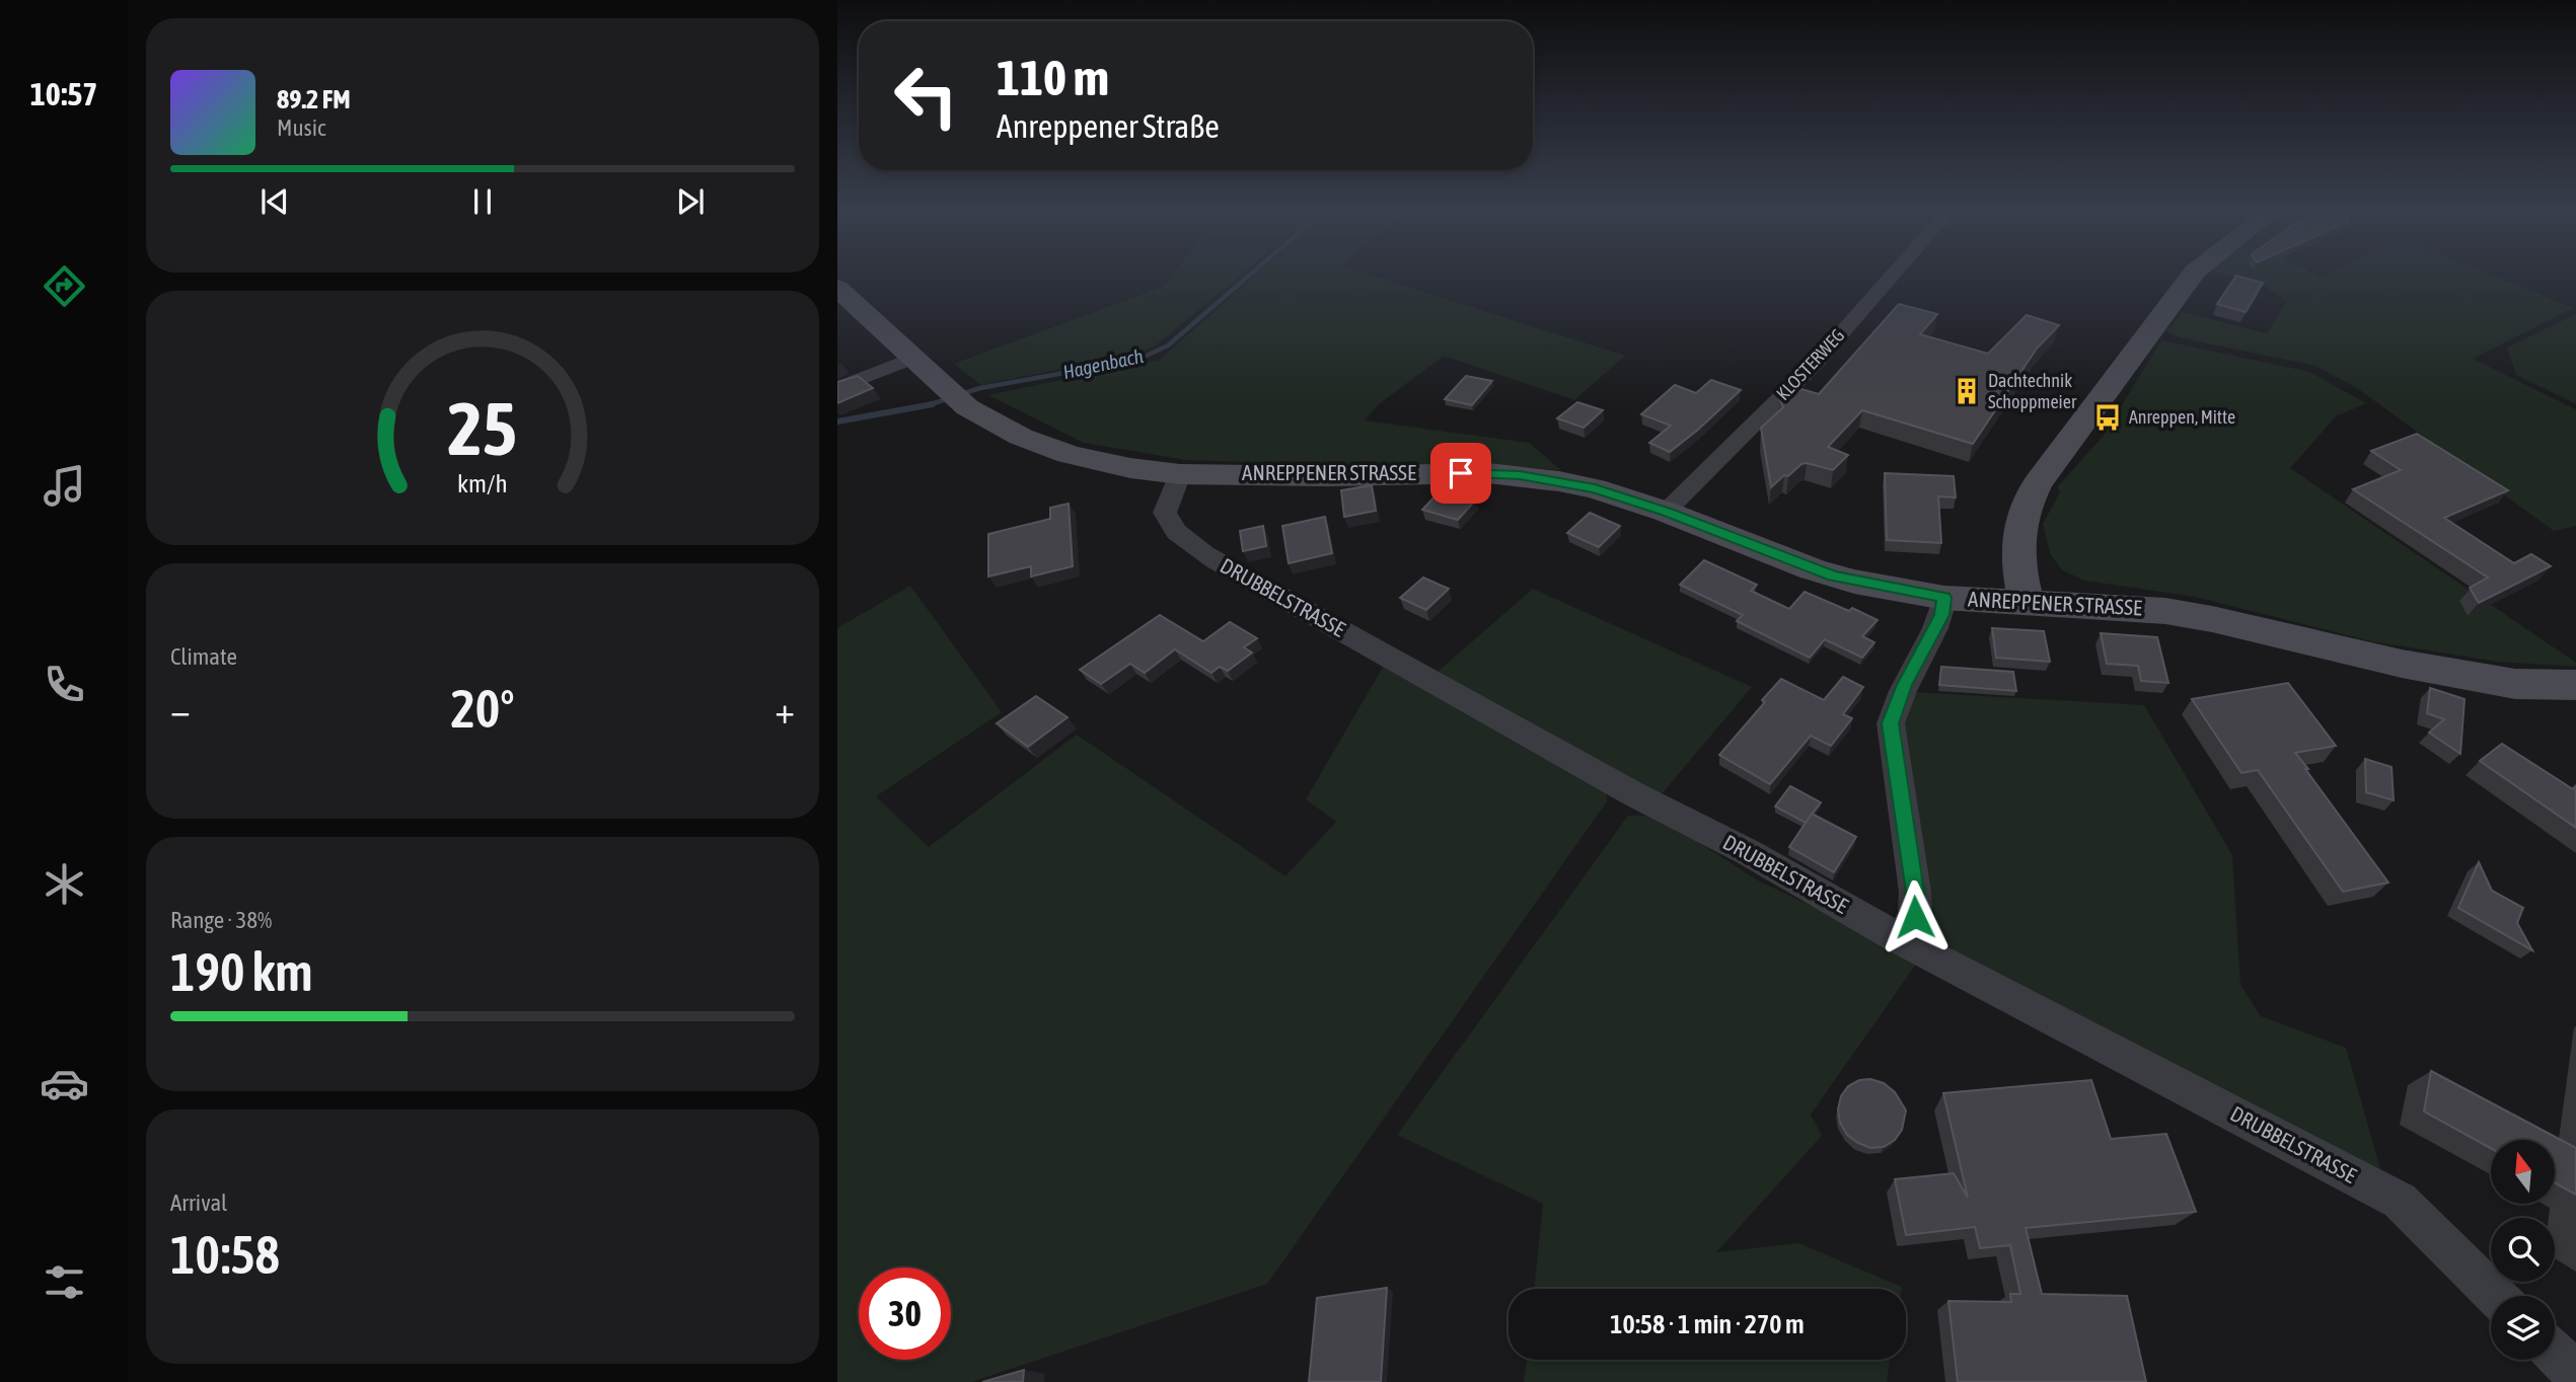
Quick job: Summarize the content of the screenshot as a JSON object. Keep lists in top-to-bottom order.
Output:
{
  "streets": {
    "street": ["KLOSTERWEG", "ANREPPENER STRASSE", "DRUBBELSTRASSE"]
  },
  "crossings": [
    ["KLOSTERWEG", "ANREPPENER STRASSE"],
    ["ANREPPENER STRASSE", "DRUBBELSTRASSE"]
  ],
  "water": ["Hagenbach"],
  "places": {
    "building": ["Dachtechnik Schoppmeier"],
    "bus stop": ["Anreppen, Mitte"]
  },
  "north": "top",
  "page": {
    "tabs": "10:57",
    "turn": ["110 m", "Anreppener Straße"],
    "song": ["89.2 FM", "Music"],
    "tile": [
      "Climate",
      ["Range · 38%", "190 km"],
      ["Arrival", "10:58"]
    ],
    "heat": ["−", "20°", "+"],
    "limit": "30",
    "trip": "10:58 · 1 min · 270 m",
    "gauge": ["25", "km/h"]
  }
}
